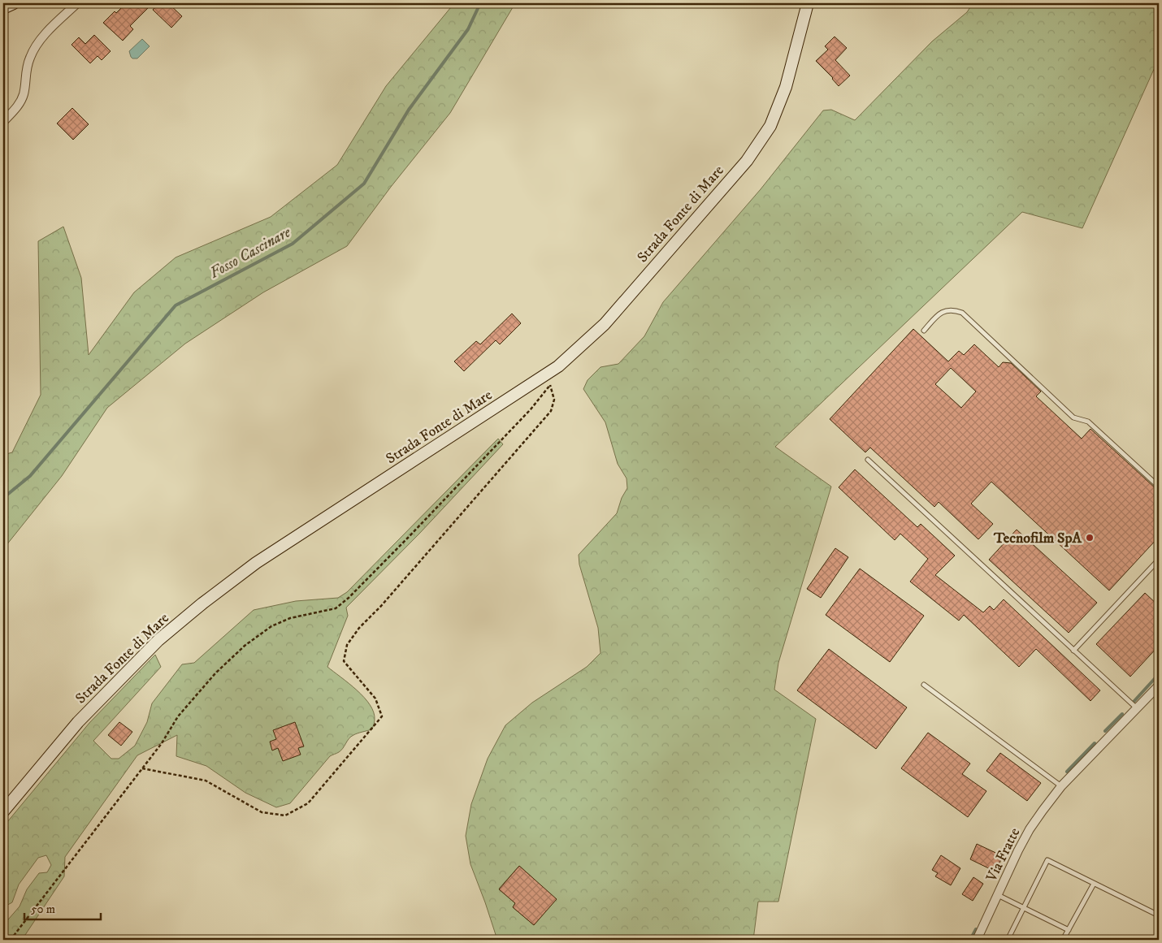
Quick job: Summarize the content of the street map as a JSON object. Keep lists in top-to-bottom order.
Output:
{
  "streets": {
    "street": ["Strada Fonte di Mare", "Via Fratte"]
  },
  "water": ["Fosso Cascinare"],
  "places": ["Tecnofilm SpA"],
  "scale_bar": "50 m"
}
